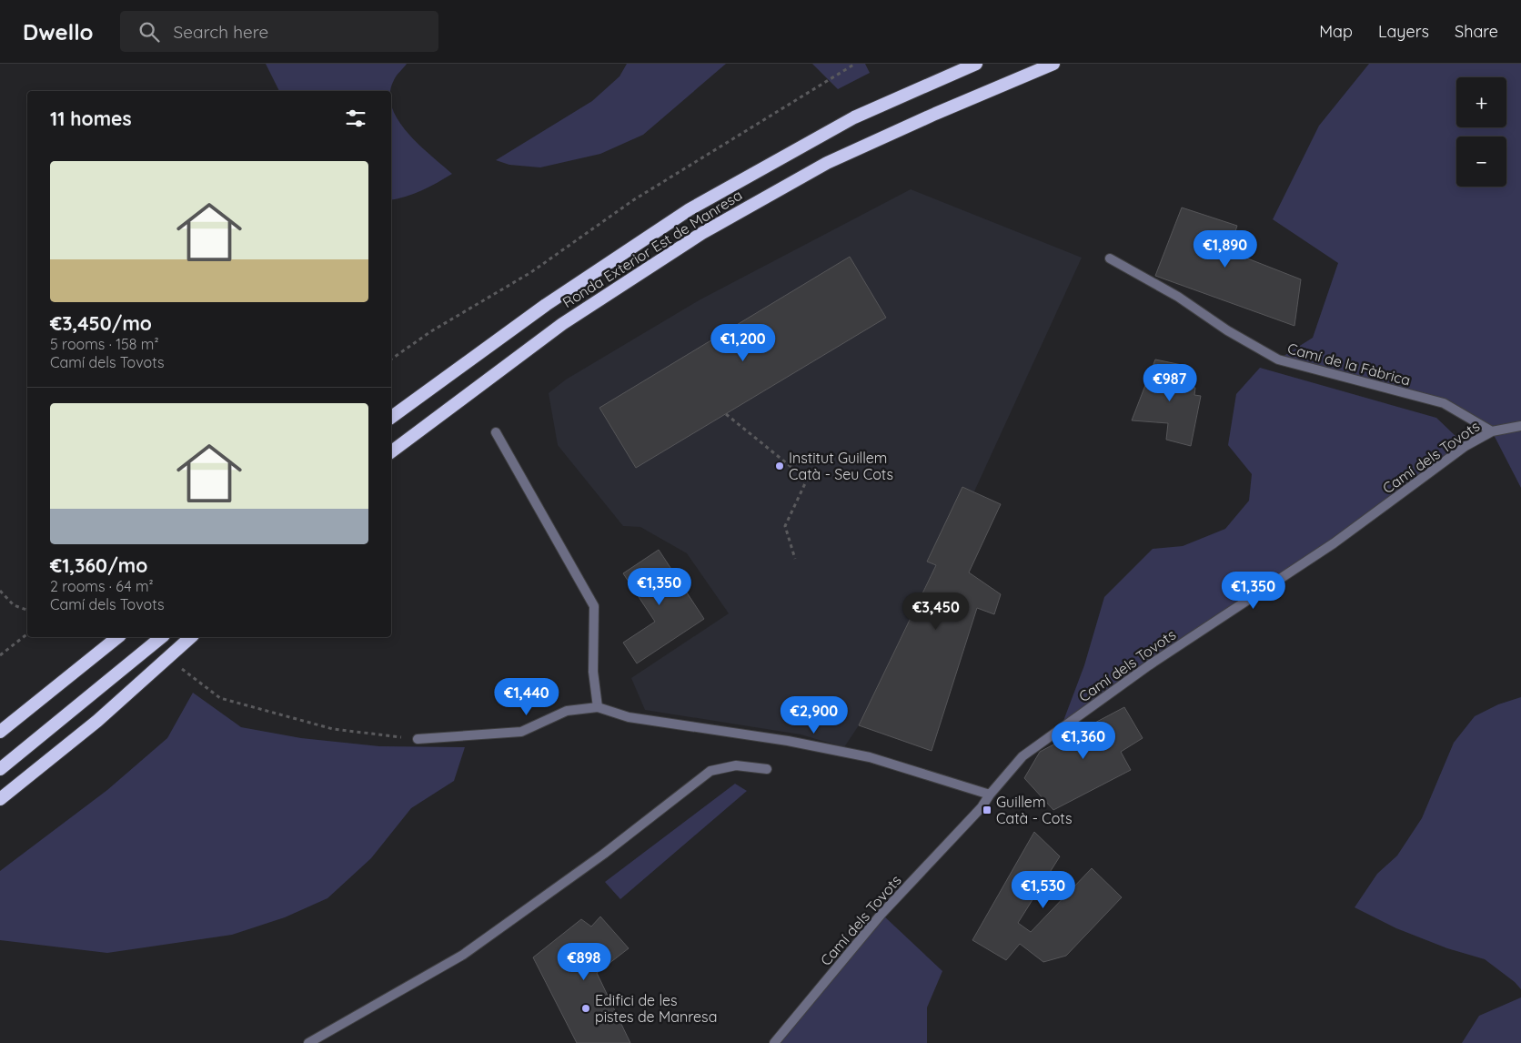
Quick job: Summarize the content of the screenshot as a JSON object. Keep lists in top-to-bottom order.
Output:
{
  "streets": {
    "highway": ["Ronda Exterior Est de Manresa"],
    "street": ["Camí de la Fàbrica", "Camí dels Tovots"]
  },
  "crossings": [
    ["Camí de la Fàbrica", "Camí dels Tovots"]
  ],
  "places": {
    "other": ["Institut Guillem Catà - Seu Cots", "Edifici de les pistes de Manresa"],
    "transit": ["Guillem Catà - Cots"]
  },
  "page": {
    "header": "Dwello",
    "search": "Search here",
    "nav": ["Map", "Layers", "Share"],
    "map_buttons": ["+", "−"],
    "heading": "11 homes",
    "list": [
      {
        "name": "€3,450/mo",
        "note": "5 rooms · 158 m² · Camí dels Tovots"
      },
      {
        "name": "€1,360/mo",
        "note": "2 rooms · 64 m² · Camí dels Tovots"
      }
    ],
    "price": [
      "€1,890",
      "€1,200",
      "€987",
      "€1,350",
      "€1,350",
      "€3,450",
      "€1,440",
      "€2,900",
      "€1,360",
      "€1,530",
      "€898"
    ]
  }
}
